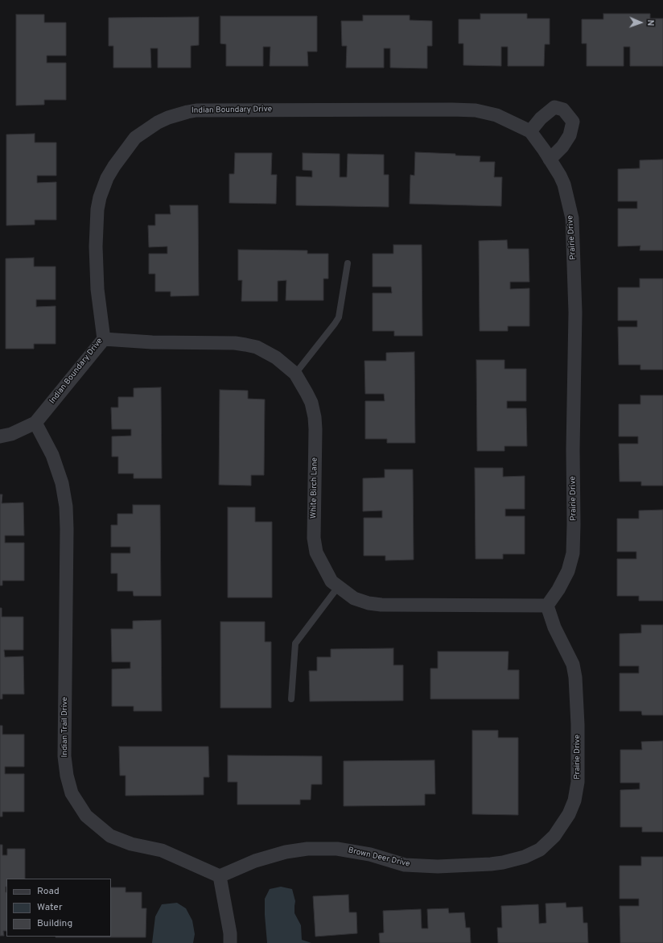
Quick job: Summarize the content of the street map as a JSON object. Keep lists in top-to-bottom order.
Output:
{
  "streets": {
    "street": [
      "Indian Boundary Drive",
      "Prairie Drive",
      "White Birch Lane",
      "Indian Trail Drive",
      "Brown Deer Drive"
    ]
  },
  "crossings": [
    ["Indian Boundary Drive", "Prairie Drive"],
    ["Indian Boundary Drive", "White Birch Lane"],
    ["Indian Boundary Drive", "Indian Trail Drive"],
    ["Prairie Drive", "White Birch Lane"],
    ["Prairie Drive", "Brown Deer Drive"],
    ["Indian Trail Drive", "Brown Deer Drive"]
  ],
  "legend": ["Road", "Water", "Building"],
  "north": "right"
}
